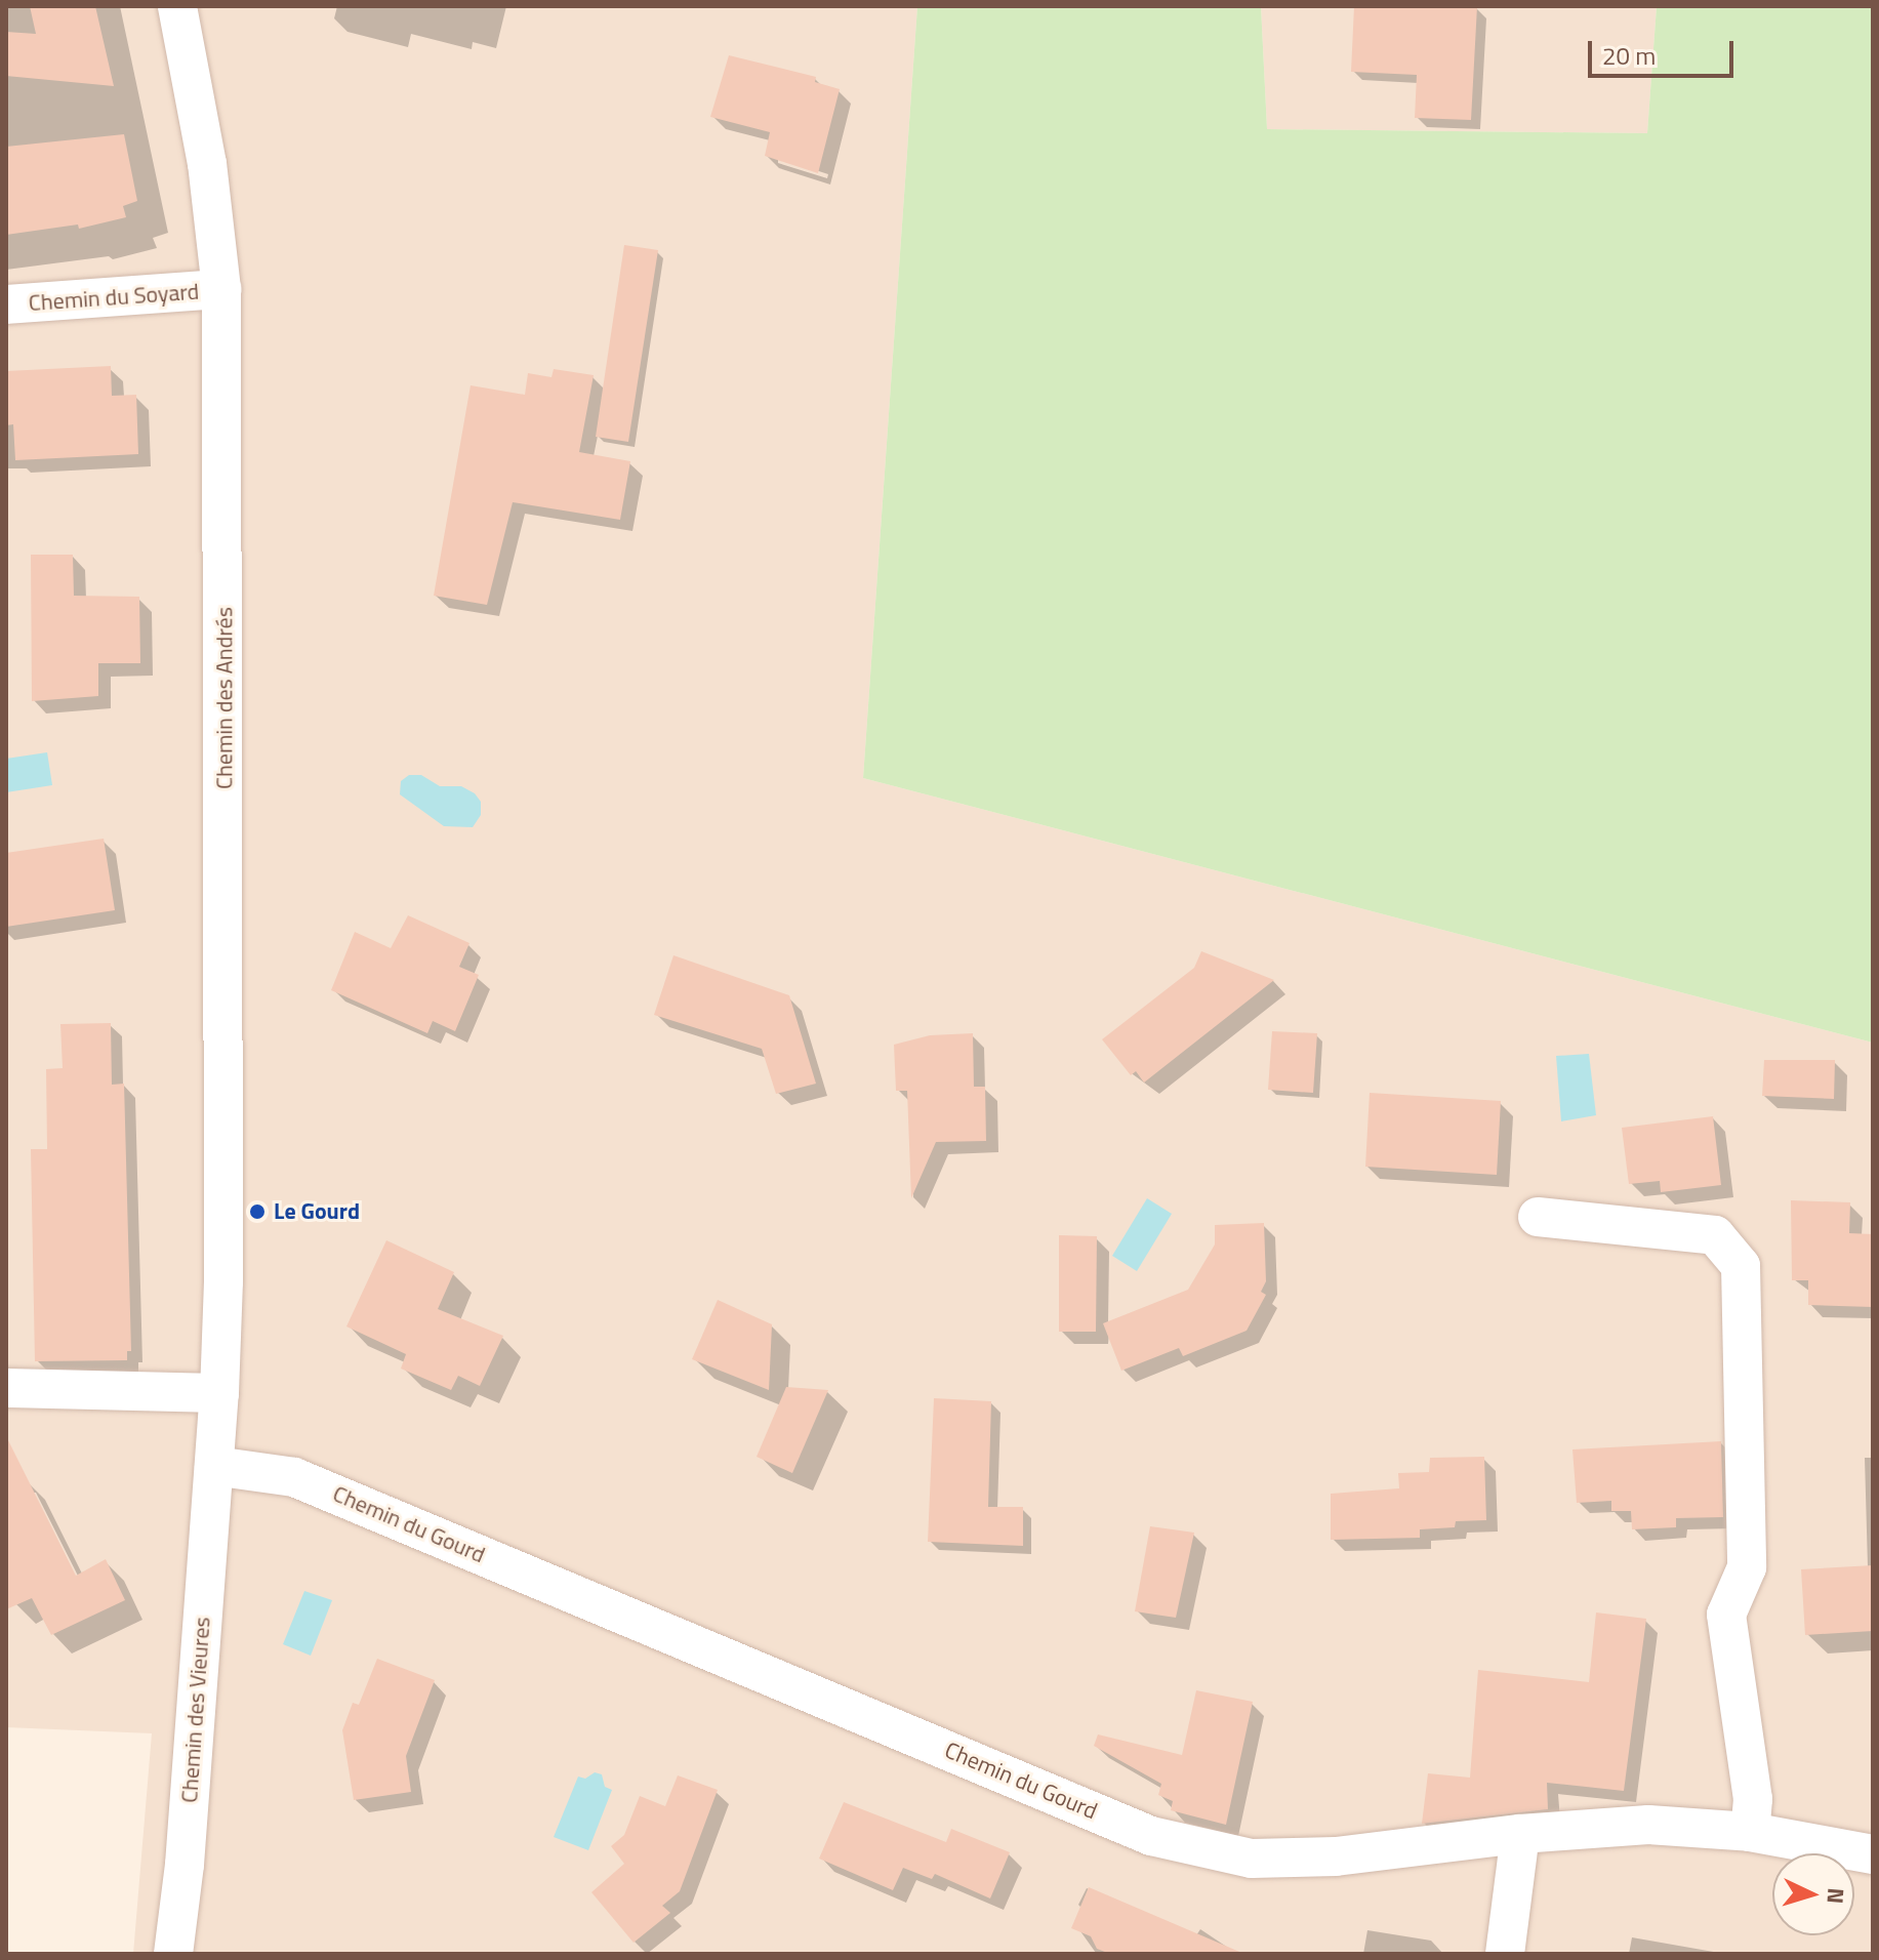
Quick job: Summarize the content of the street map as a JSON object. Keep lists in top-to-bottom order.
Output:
{
  "streets": {
    "street": [
      "Chemin du Soyard",
      "Chemin des Andrés",
      "Chemin du Gourd",
      "Chemin des Vieures"
    ]
  },
  "crossings": [
    ["Chemin du Soyard", "Chemin des Andrés"],
    ["Chemin des Andrés", "Chemin du Gourd"],
    ["Chemin des Andrés", "Chemin des Vieures"],
    ["Chemin du Gourd", "Chemin des Vieures"]
  ],
  "places": ["Le Gourd"],
  "scale_bar": "20 m",
  "north": "right"
}
